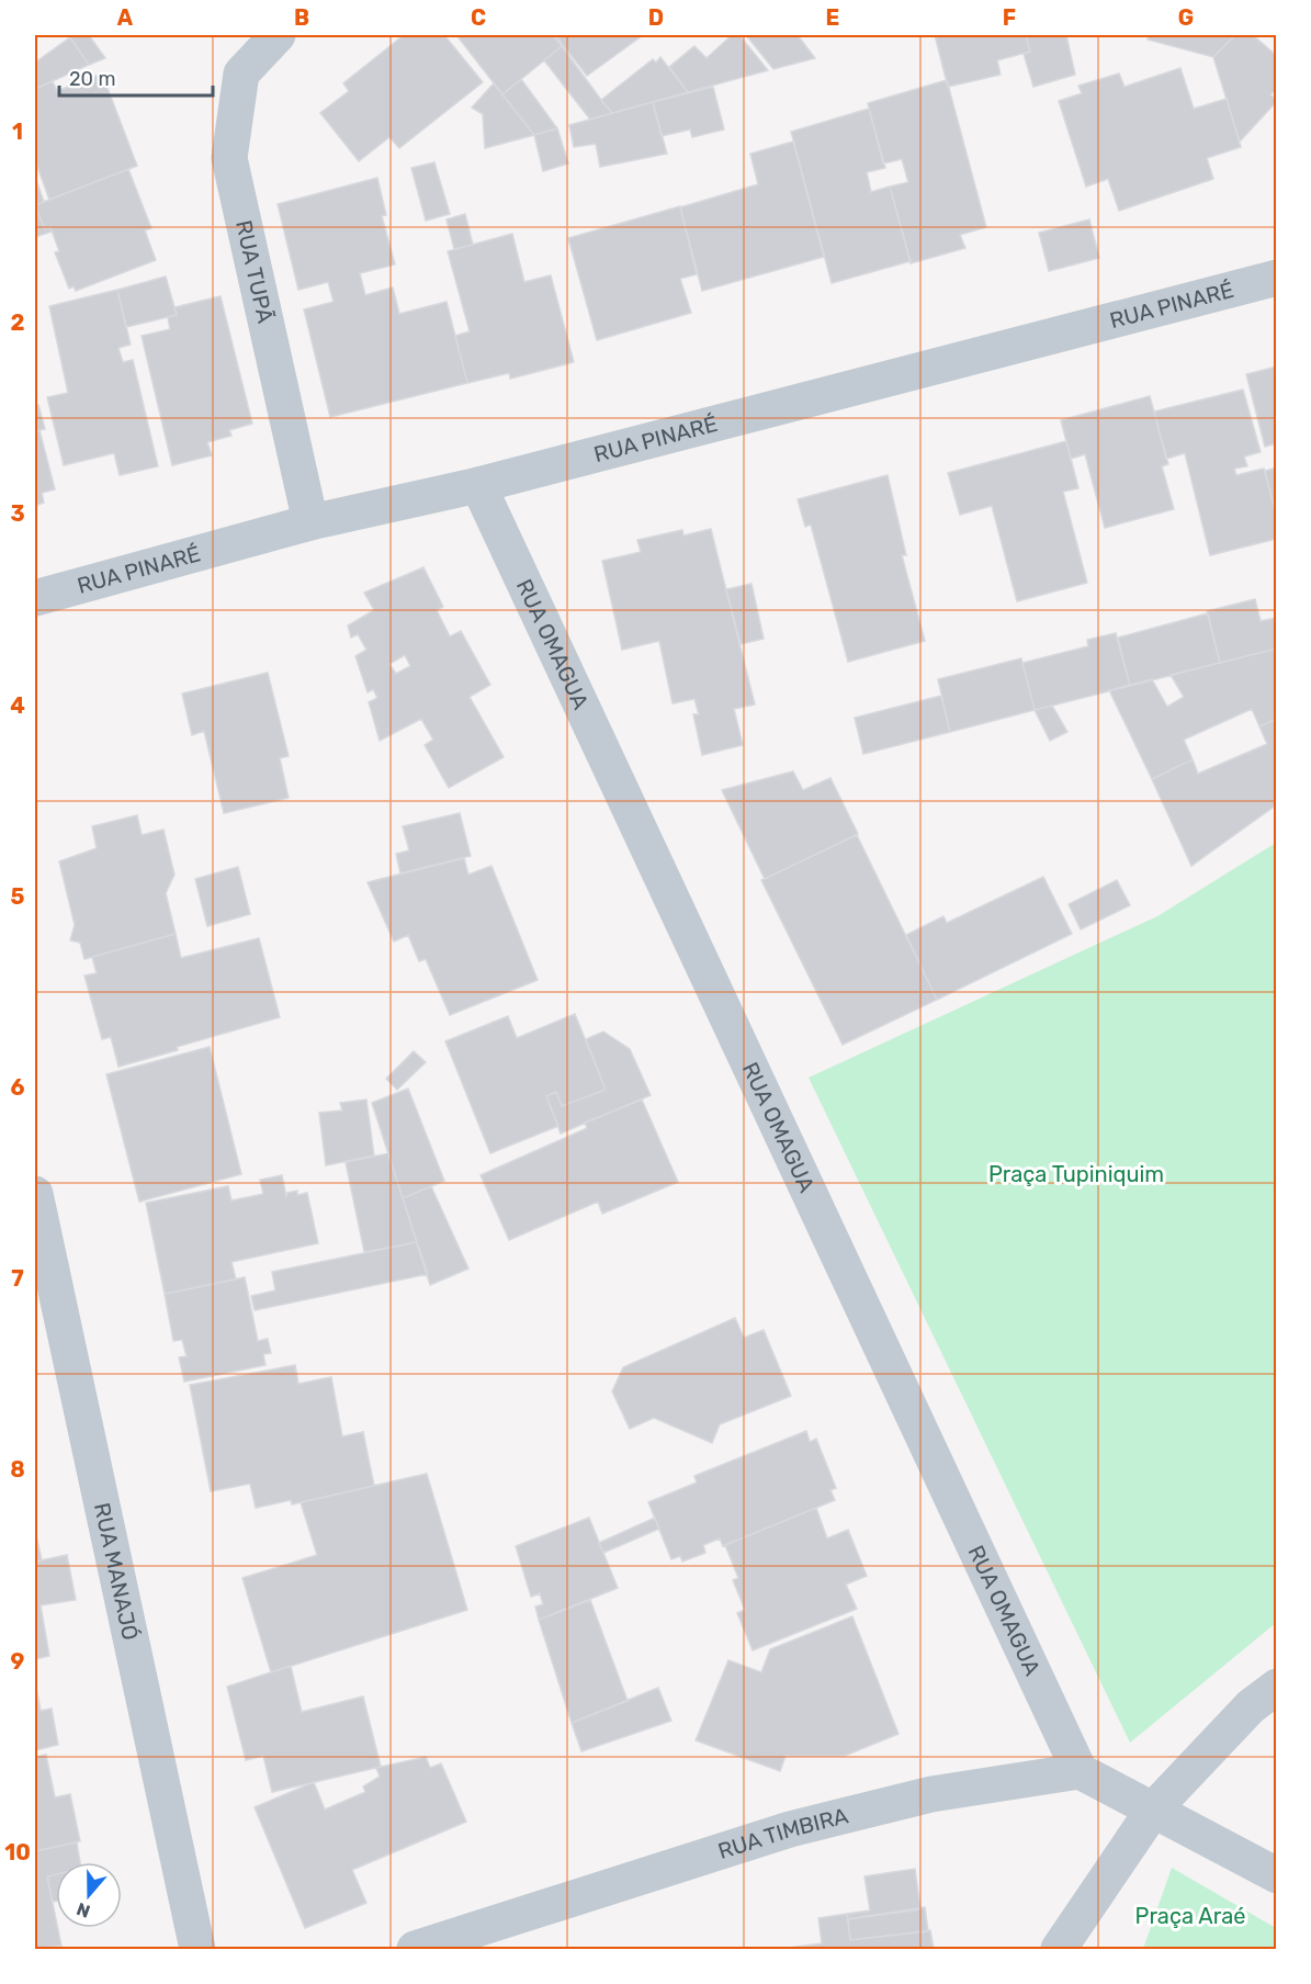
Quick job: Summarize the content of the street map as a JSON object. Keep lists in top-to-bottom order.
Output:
{
  "streets": {
    "street": [
      "RUA TUPÃ",
      "RUA PINARÉ",
      "RUA OMAGUA",
      "RUA MANAJÓ",
      "RUA TIMBIRA"
    ]
  },
  "crossings": [
    ["RUA TUPÃ", "RUA PINARÉ"],
    ["RUA PINARÉ", "RUA OMAGUA"],
    ["RUA OMAGUA", "RUA TIMBIRA"]
  ],
  "parks": ["Praça Tupiniquim", "Praça Araé"],
  "scale_bar": "20 m",
  "north": "bottom",
  "grid": {
    "columns": [
      "A",
      "B",
      "C",
      "D",
      "E",
      "F",
      "G"
    ],
    "rows": [
      "1",
      "2",
      "3",
      "4",
      "5",
      "6",
      "7",
      "8",
      "9",
      "10"
    ]
  }
}
